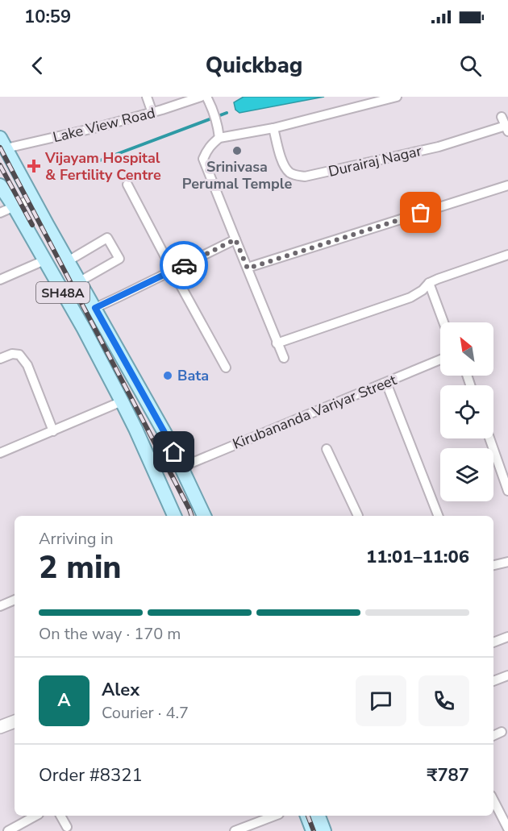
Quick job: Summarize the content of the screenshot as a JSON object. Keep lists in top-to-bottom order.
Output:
{
  "streets": {
    "main road": ["SH48A"],
    "street": ["Lake View Road", "Durairaj Nagar", "Kirubananda Variyar Street"]
  },
  "crossings": [
    ["Lake View Road", "SH48A"],
    ["SH48A", "Kirubananda Variyar Street"]
  ],
  "places": {
    "other": ["Srinivasa Perumal Temple", "Bata"],
    "health": ["Vijayam Hospital & Fertility Centre"]
  },
  "north": "top left",
  "page": {
    "status": "10:59",
    "header": "Quickbag",
    "heading": ["2 min", "Arriving in", "11:01–11:06"],
    "panel": [
      "Alex",
      "Courier · 4.7",
      "Order #8321",
      "₹787"
    ],
    "bar": "On the way · 170 m",
    "round": "A"
  }
}
